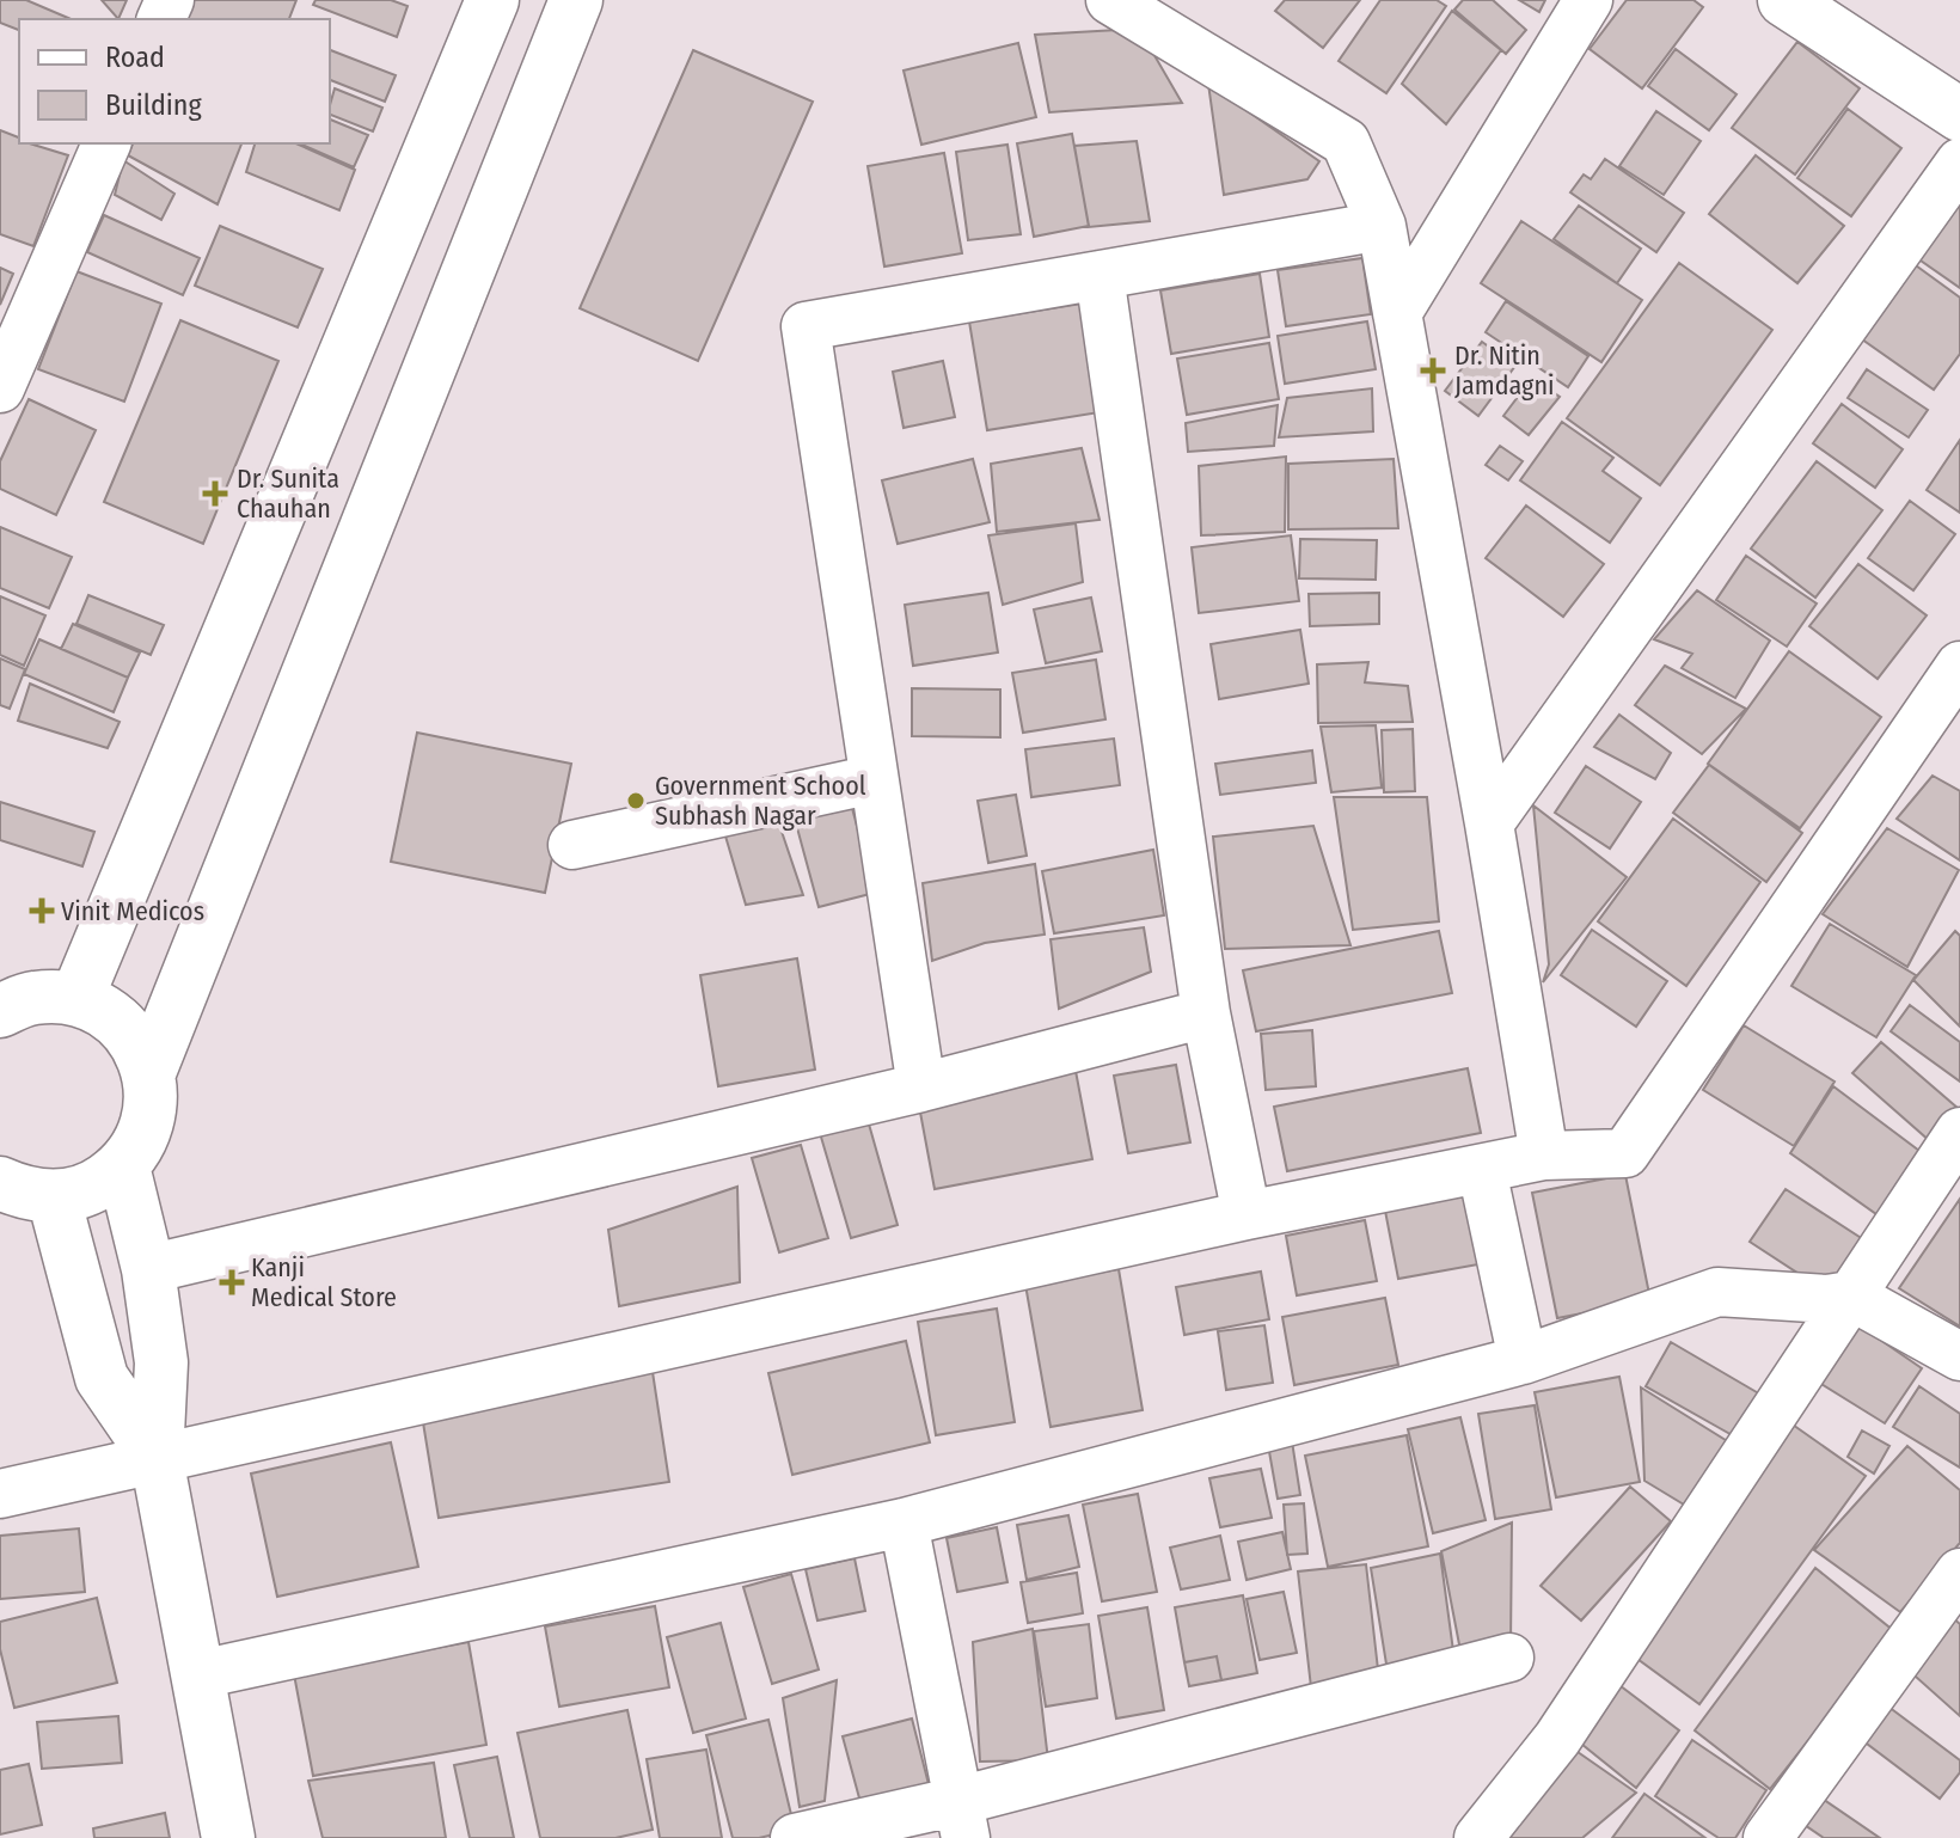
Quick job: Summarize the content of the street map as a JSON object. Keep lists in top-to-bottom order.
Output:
{
  "places": {
    "health": [
      "Dr. Nitin Jamdagni",
      "Dr. Sunita Chauhan",
      "Vinit Medicos",
      "Kanji Medical Store"
    ],
    "other": ["Government School Subhash Nagar"]
  },
  "legend": ["Road", "Building"]
}
